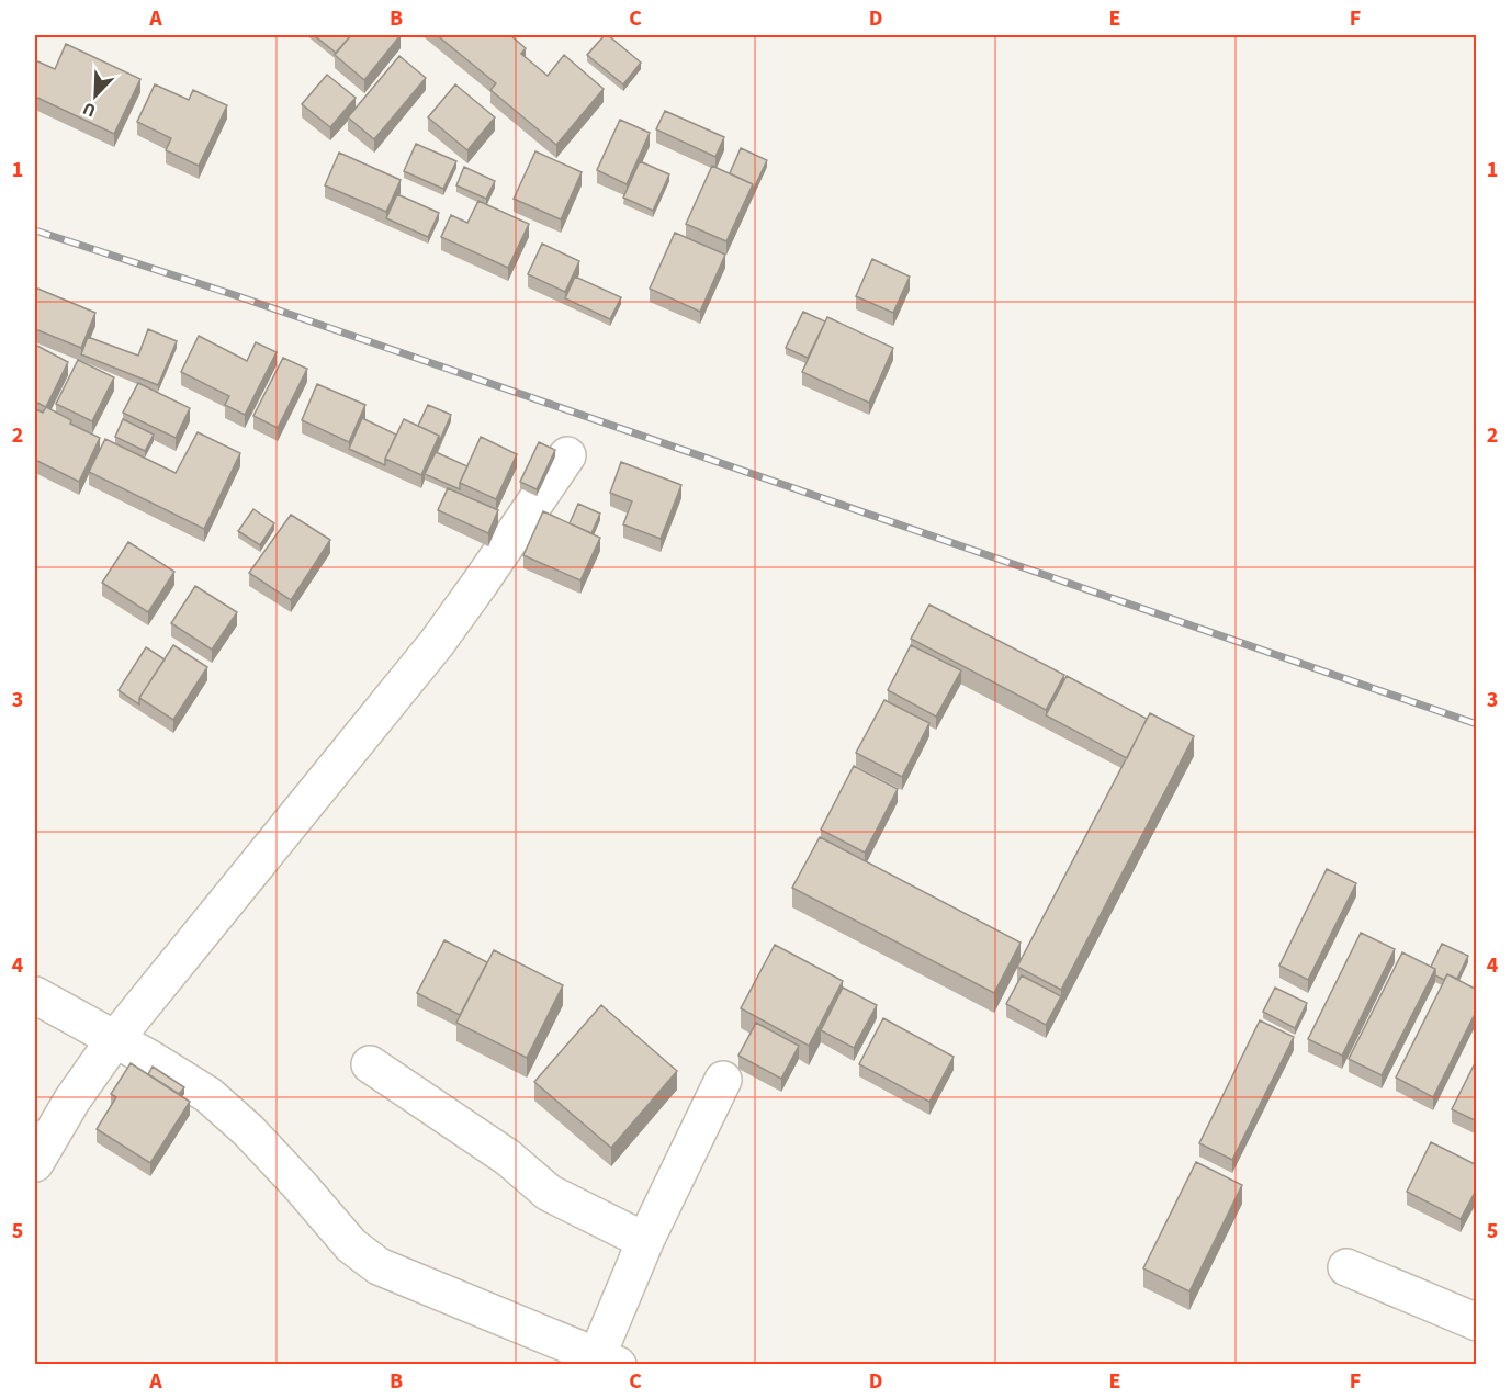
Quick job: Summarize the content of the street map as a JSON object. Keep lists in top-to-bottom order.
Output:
{
  "north": "bottom left",
  "grid": {
    "columns": [
      "A",
      "B",
      "C",
      "D",
      "E",
      "F"
    ],
    "rows": [
      "1",
      "2",
      "3",
      "4",
      "5"
    ]
  }
}
